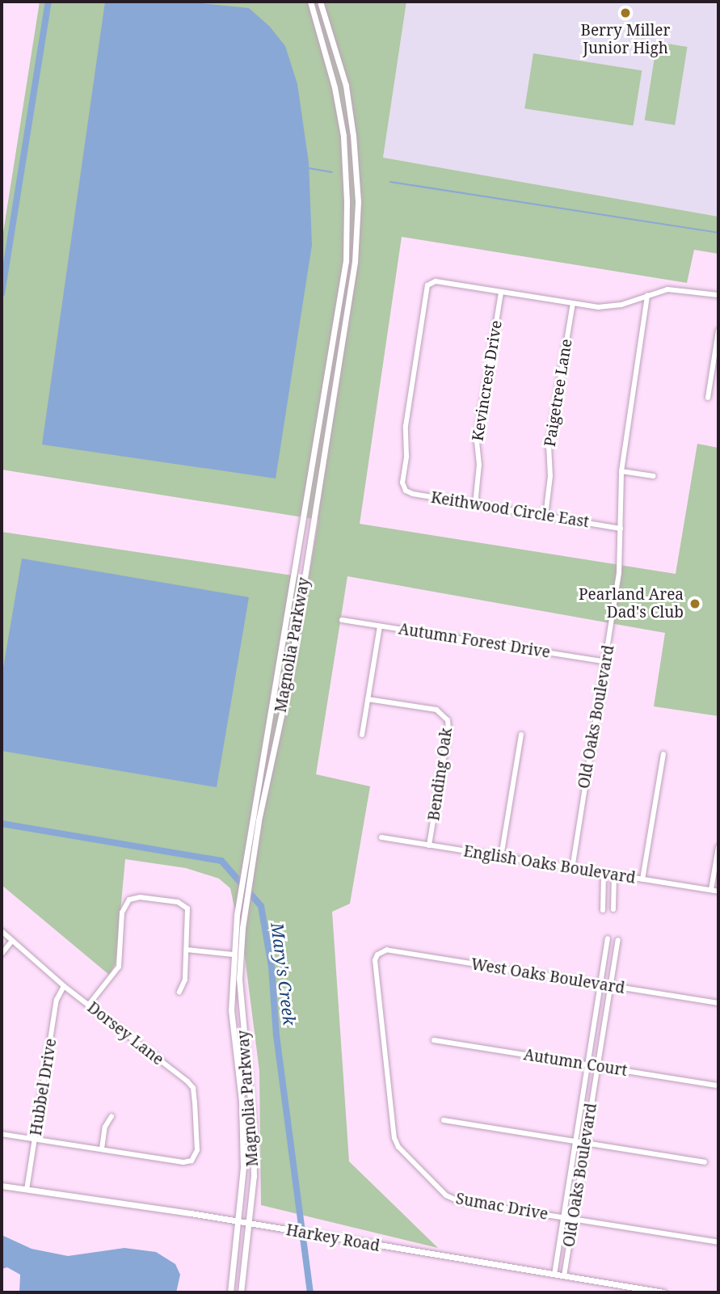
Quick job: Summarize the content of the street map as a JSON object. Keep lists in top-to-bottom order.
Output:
{
  "streets": {
    "street": [
      "Kevincrest Drive",
      "Paigetree Lane",
      "Keithwood Circle East",
      "Autumn Forest Drive",
      "Magnolia Parkway",
      "Old Oaks Boulevard",
      "Bending Oak",
      "English Oaks Boulevard",
      "West Oaks Boulevard",
      "Dorsey Lane",
      "Autumn Court",
      "Hubbel Drive",
      "Sumac Drive",
      "Harkey Road"
    ]
  },
  "crossings": [
    ["Kevincrest Drive", "Keithwood Circle East"],
    ["Paigetree Lane", "Keithwood Circle East"],
    ["Keithwood Circle East", "Old Oaks Boulevard"],
    ["Autumn Forest Drive", "Old Oaks Boulevard"],
    ["Magnolia Parkway", "Harkey Road"],
    ["Old Oaks Boulevard", "English Oaks Boulevard"],
    ["Old Oaks Boulevard", "West Oaks Boulevard"],
    ["Old Oaks Boulevard", "Autumn Court"],
    ["Old Oaks Boulevard", "Sumac Drive"],
    ["Old Oaks Boulevard", "Harkey Road"],
    ["Bending Oak", "English Oaks Boulevard"],
    ["West Oaks Boulevard", "Sumac Drive"],
    ["Dorsey Lane", "Hubbel Drive"],
    ["Hubbel Drive", "Harkey Road"]
  ],
  "water": ["Mary's Creek"],
  "places": ["Berry Miller Junior High", "Pearland Area Dad's Club"]
}
